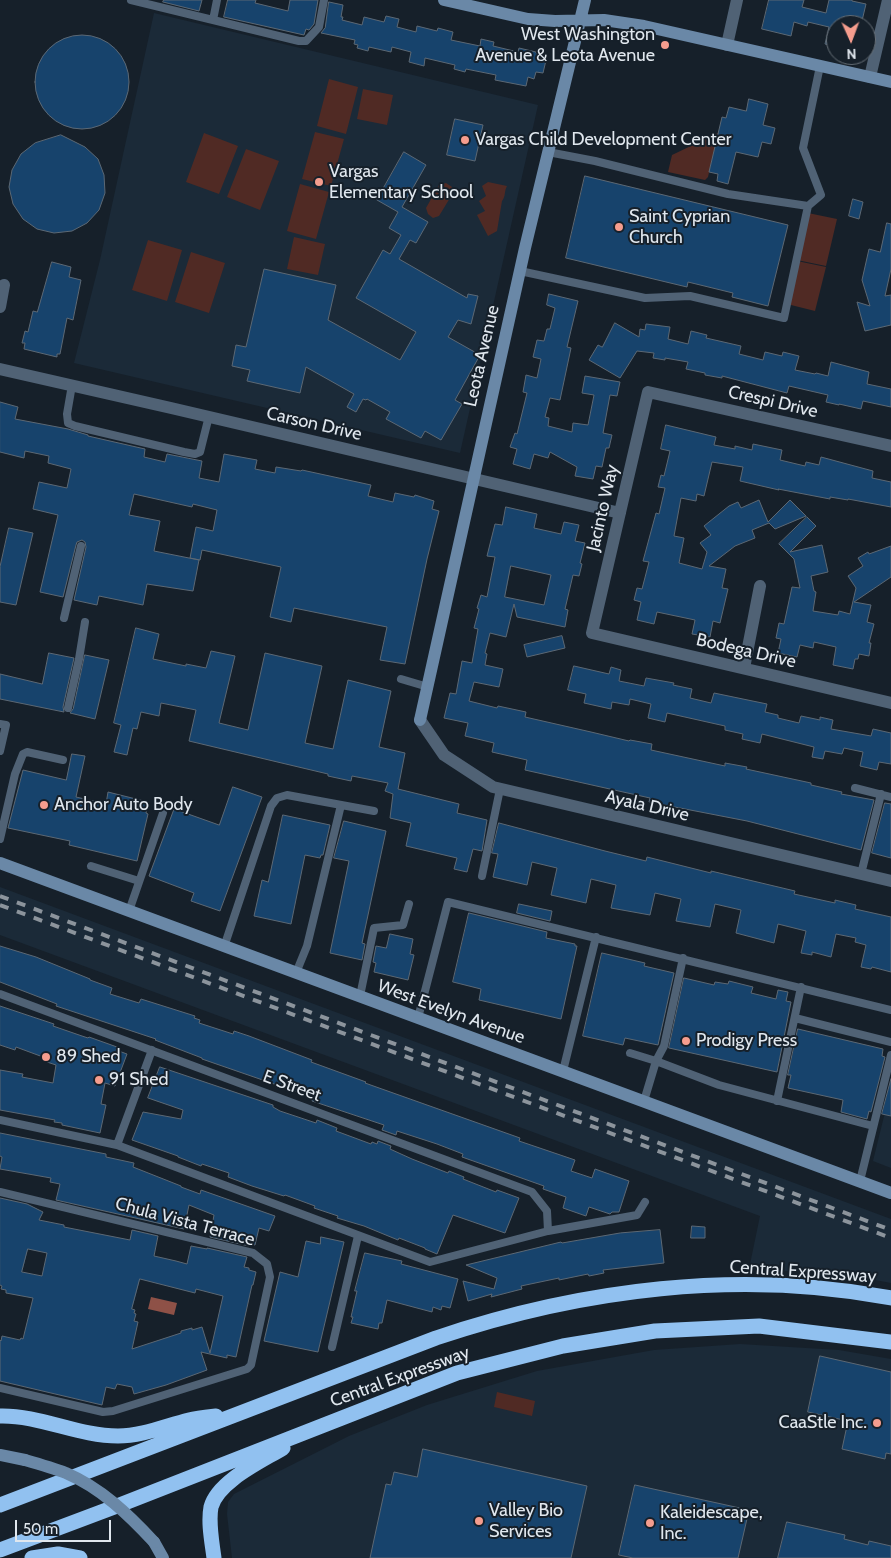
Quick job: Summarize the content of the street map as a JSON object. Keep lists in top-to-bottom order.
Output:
{
  "streets": {
    "highway": ["Central Expressway"],
    "street": [
      "Leota Avenue",
      "Crespi Drive",
      "Carson Drive",
      "Jacinto Way",
      "Bodega Drive",
      "Ayala Drive",
      "West Evelyn Avenue"
    ],
    "lane": ["E Street", "Chula Vista Terrace"]
  },
  "crossings": [
    ["Leota Avenue", "Carson Drive"],
    ["Leota Avenue", "Ayala Drive"],
    ["Crespi Drive", "Jacinto Way"],
    ["Carson Drive", "Jacinto Way"],
    ["Jacinto Way", "Bodega Drive"]
  ],
  "places": [
    "West Washington Avenue & Leota Avenue",
    "Vargas Child Development Center",
    "Vargas Elementary School",
    "Saint Cyprian Church",
    "Anchor Auto Body",
    "Prodigy Press",
    "89 Shed",
    "91 Shed",
    "CaaStle Inc.",
    "Valley Bio Services",
    "Kaleidescape, Inc."
  ],
  "scale_bar": "50 m",
  "north": "bottom"
}
